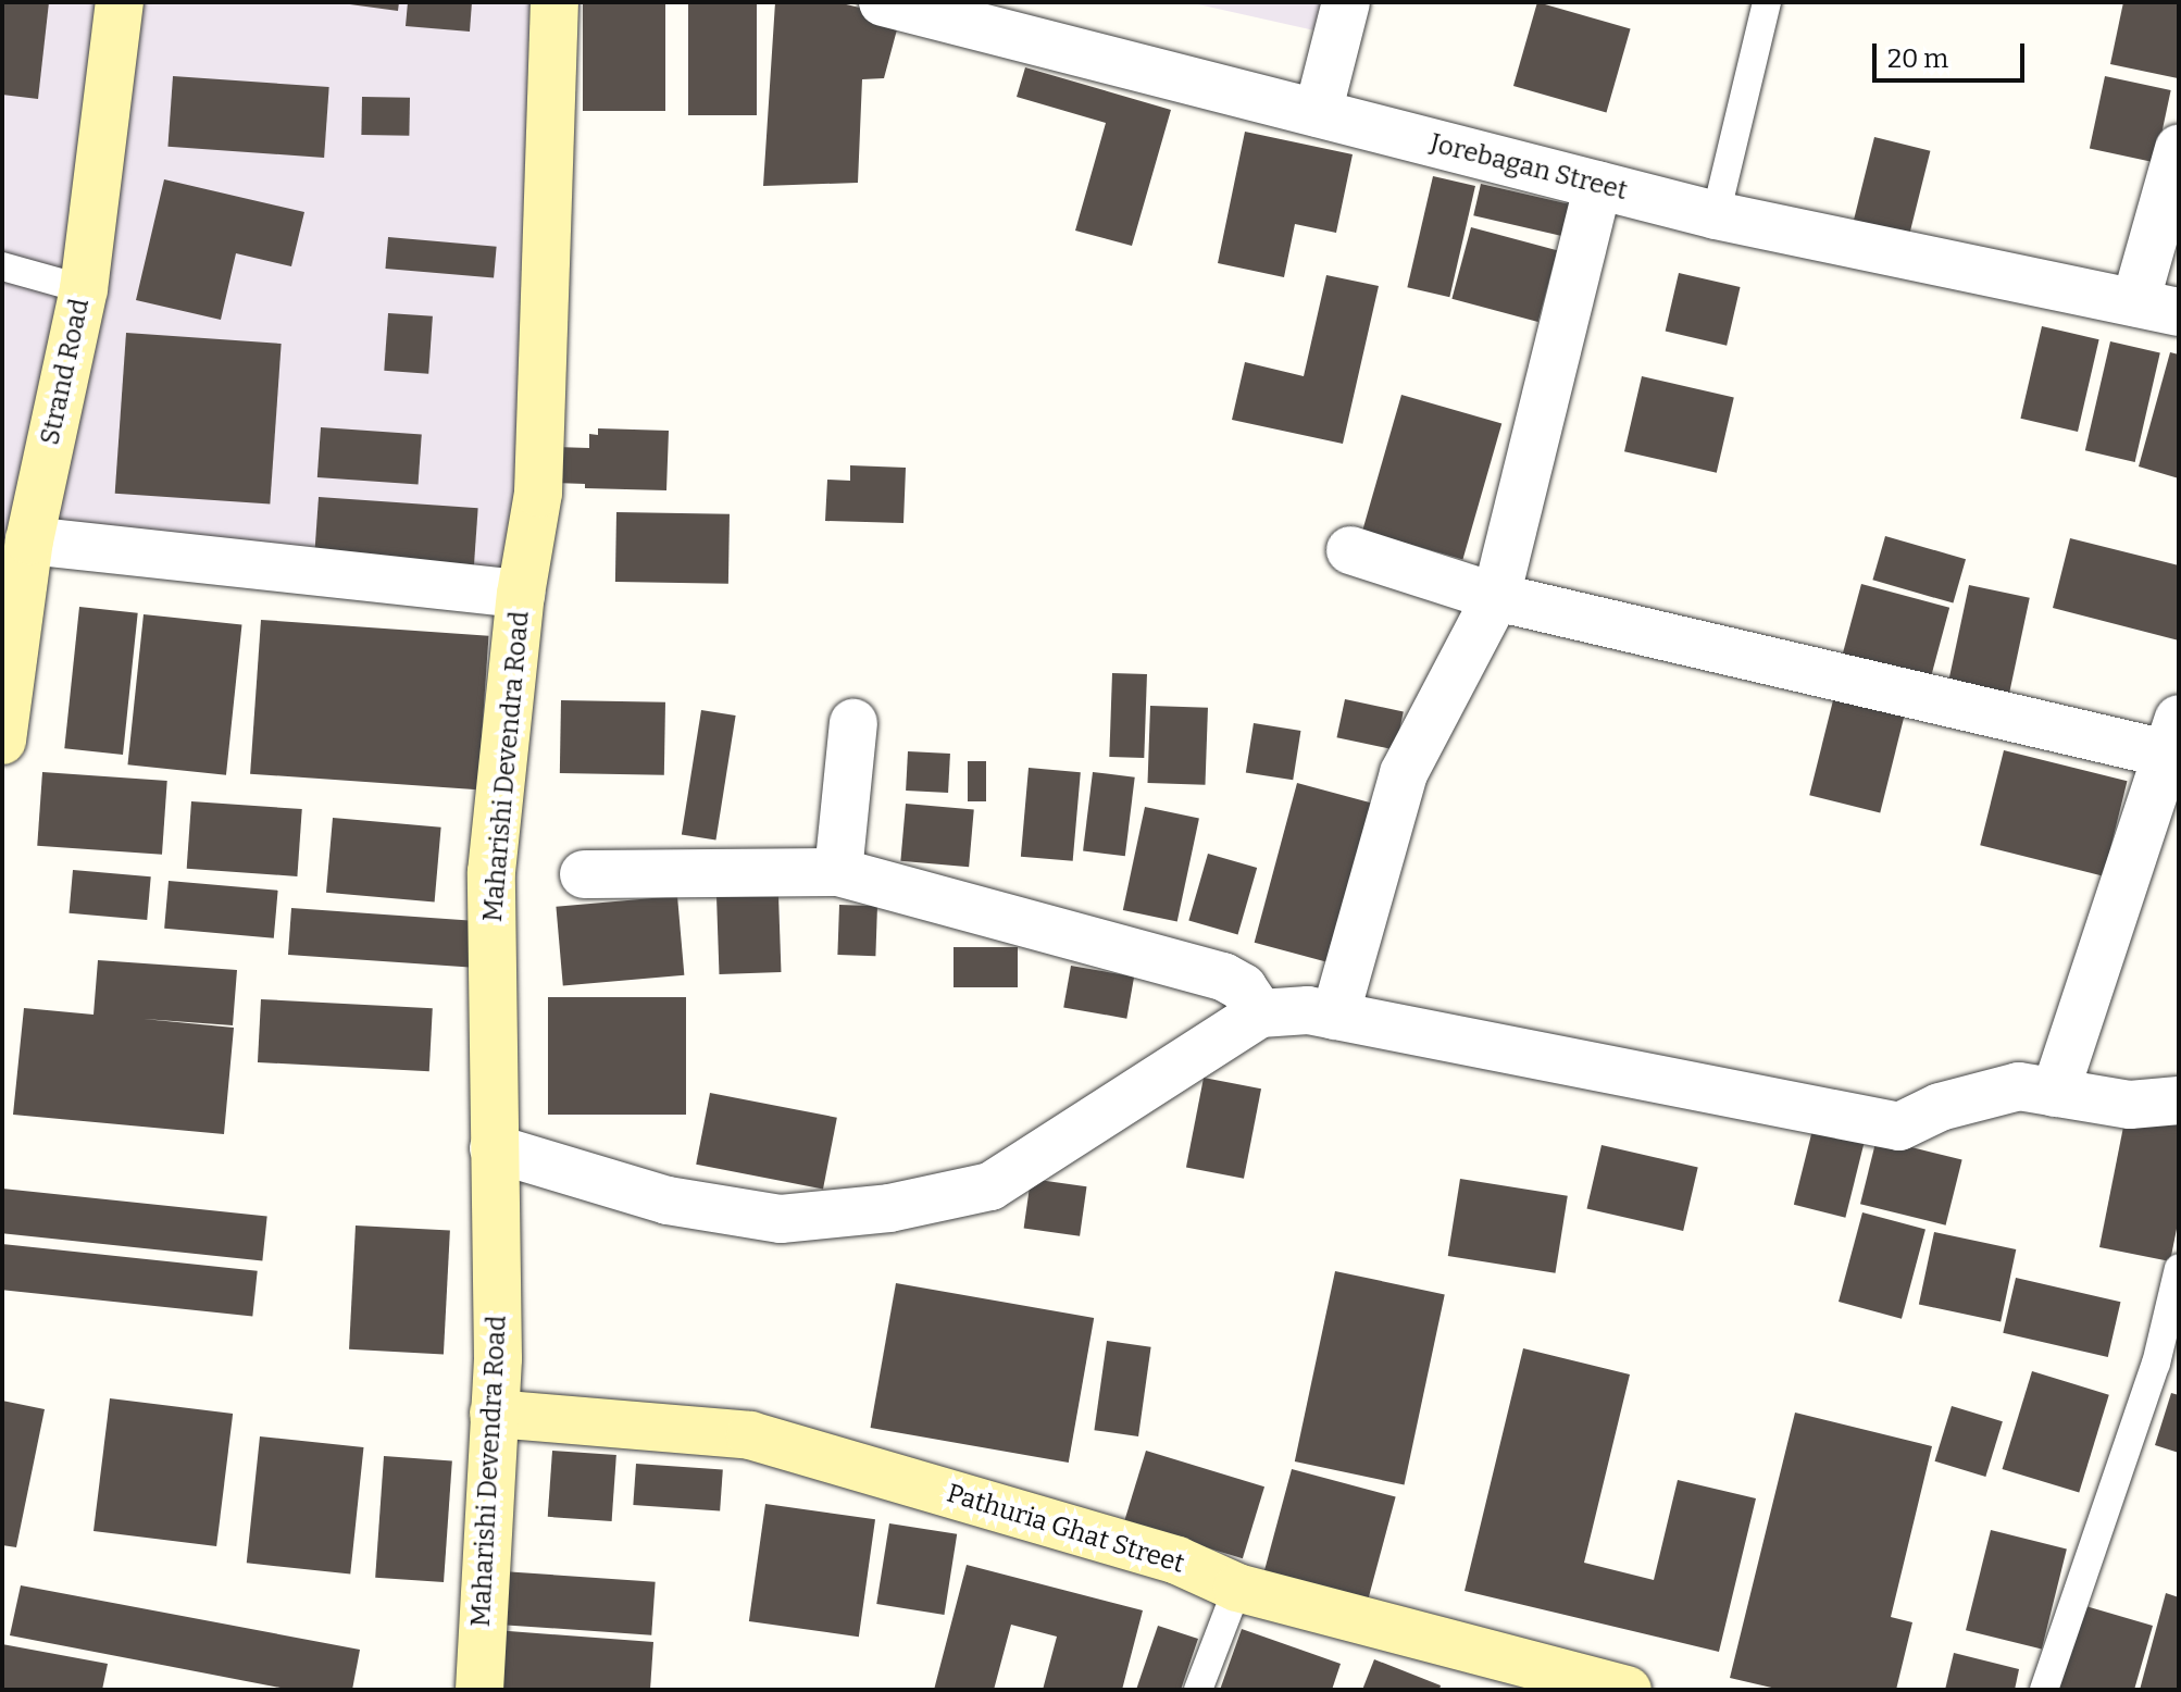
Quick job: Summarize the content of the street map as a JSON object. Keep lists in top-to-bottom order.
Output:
{
  "streets": {
    "street": [
      "Jorebagan Street",
      "Strand Road",
      "Maharishi Devendra Road",
      "Pathuria Ghat Street"
    ]
  },
  "crossings": [
    ["Maharishi Devendra Road", "Pathuria Ghat Street"]
  ],
  "scale_bar": "20 m"
}
